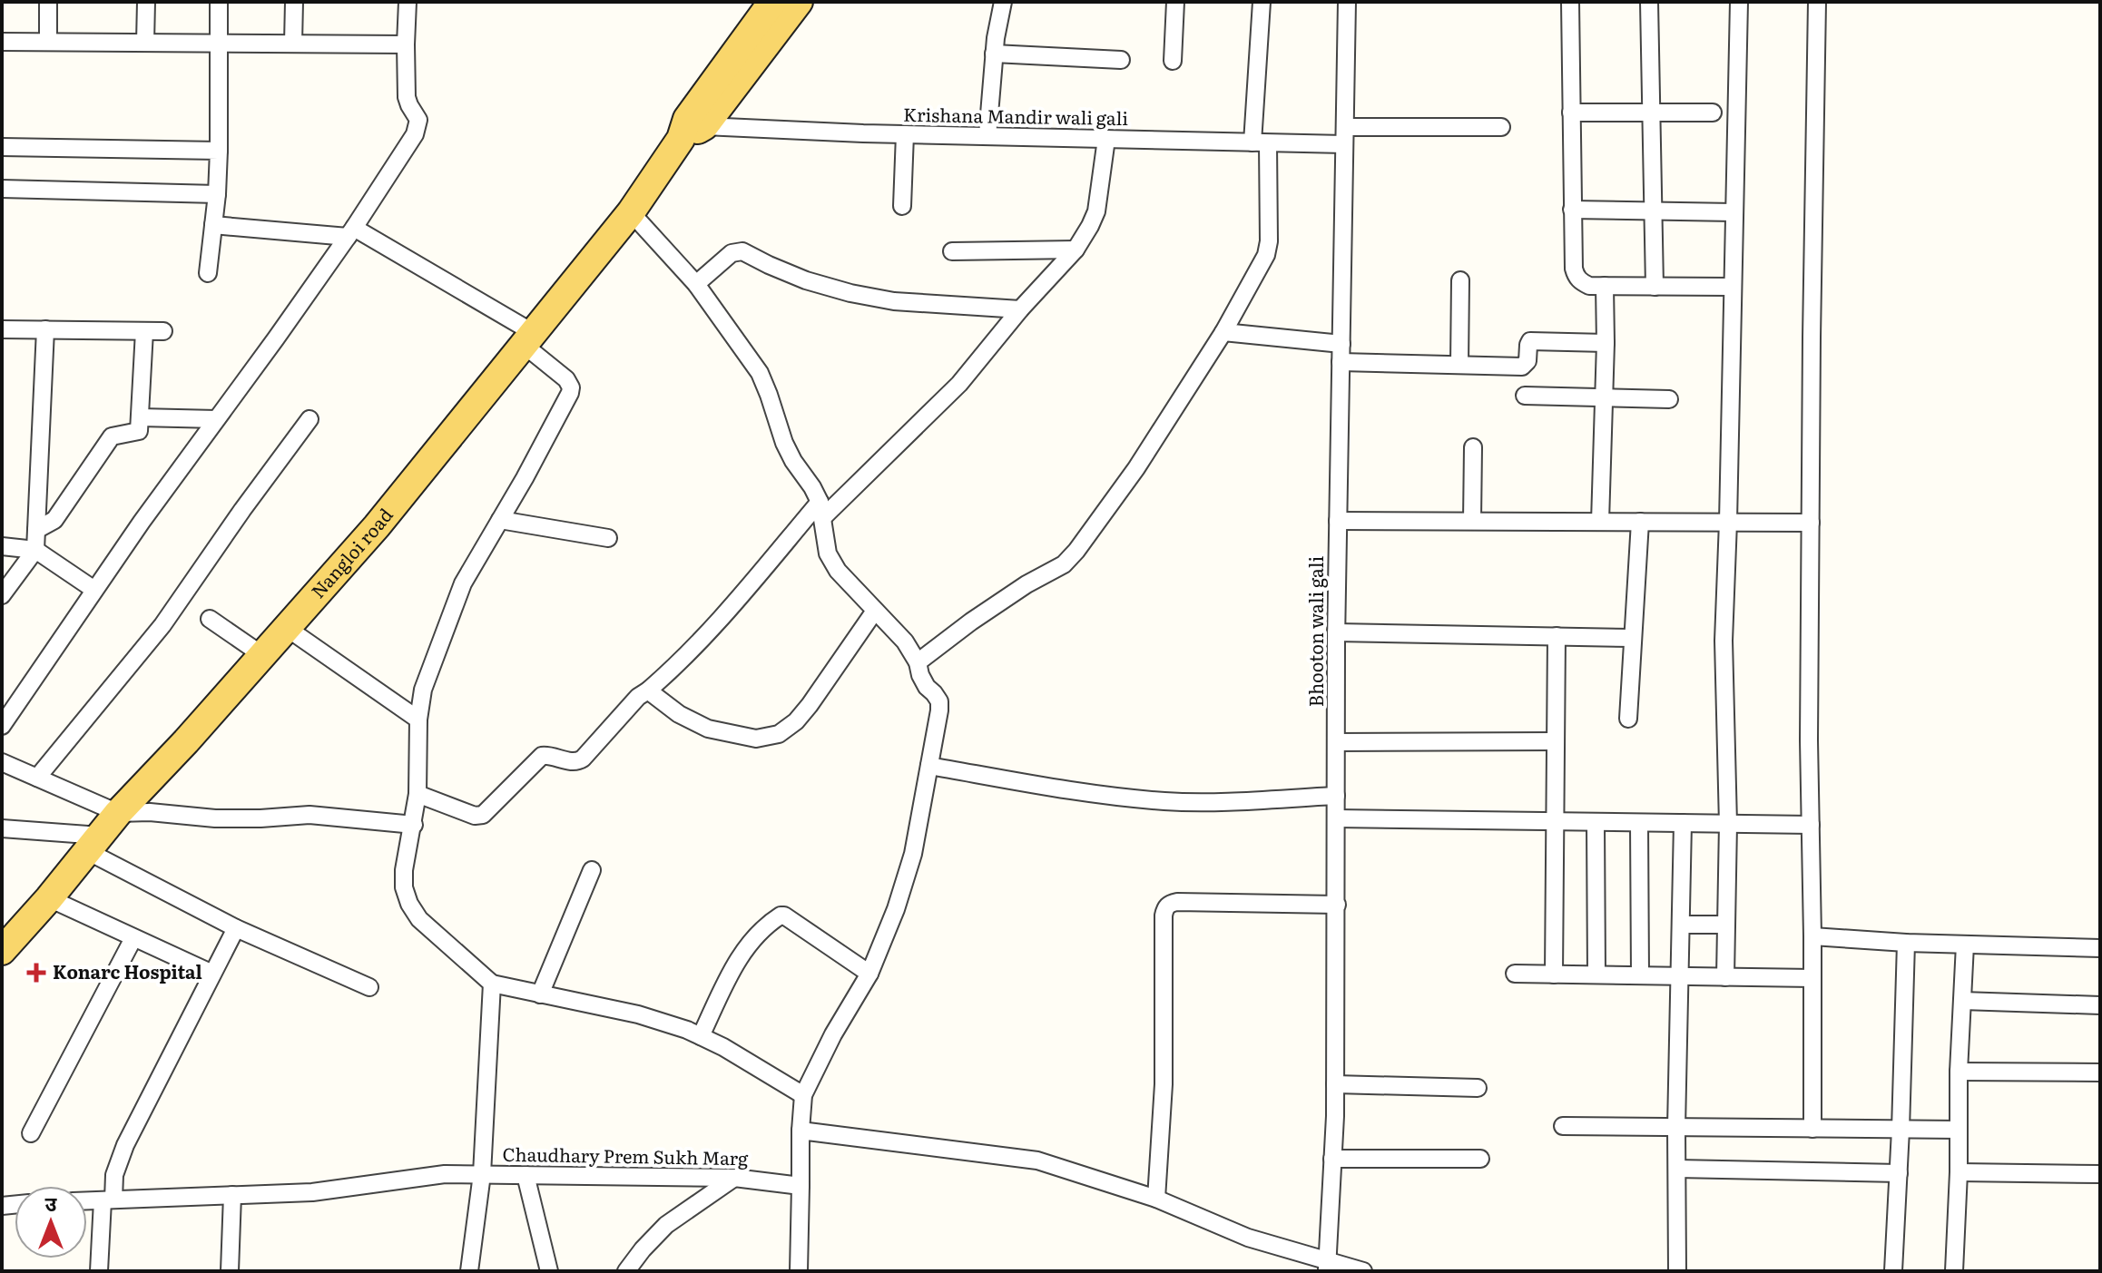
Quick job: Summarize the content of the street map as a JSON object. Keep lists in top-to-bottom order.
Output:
{
  "streets": {
    "main road": ["Nangloi road"],
    "street": ["Krishana Mandir wali gali", "Bhooton wali gali", "Chaudhary Prem Sukh Marg"]
  },
  "crossings": [
    ["Krishana Mandir wali gali", "Nangloi road"],
    ["Krishana Mandir wali gali", "Bhooton wali gali"]
  ],
  "places": {
    "health": ["Konarc Hospital"]
  },
  "north": "top"
}
